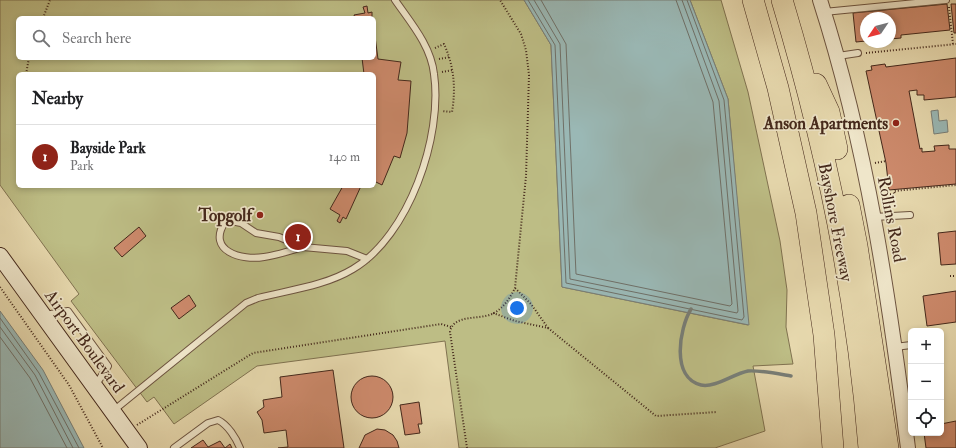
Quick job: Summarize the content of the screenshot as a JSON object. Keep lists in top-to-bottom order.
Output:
{
  "streets": {
    "highway": ["Bayshore Freeway"],
    "main road": ["Airport Boulevard"],
    "street": ["Rollins Road"]
  },
  "places": ["Anson Apartments", "Topgolf"],
  "north": "bottom left",
  "page": {
    "search": "Search here",
    "heading": "Nearby",
    "list": [
      {
        "mark": "1",
        "name": "Bayside Park",
        "note": "Park",
        "value": "140 m"
      }
    ],
    "pins": "1",
    "map_buttons": ["+", "−"]
  }
}
